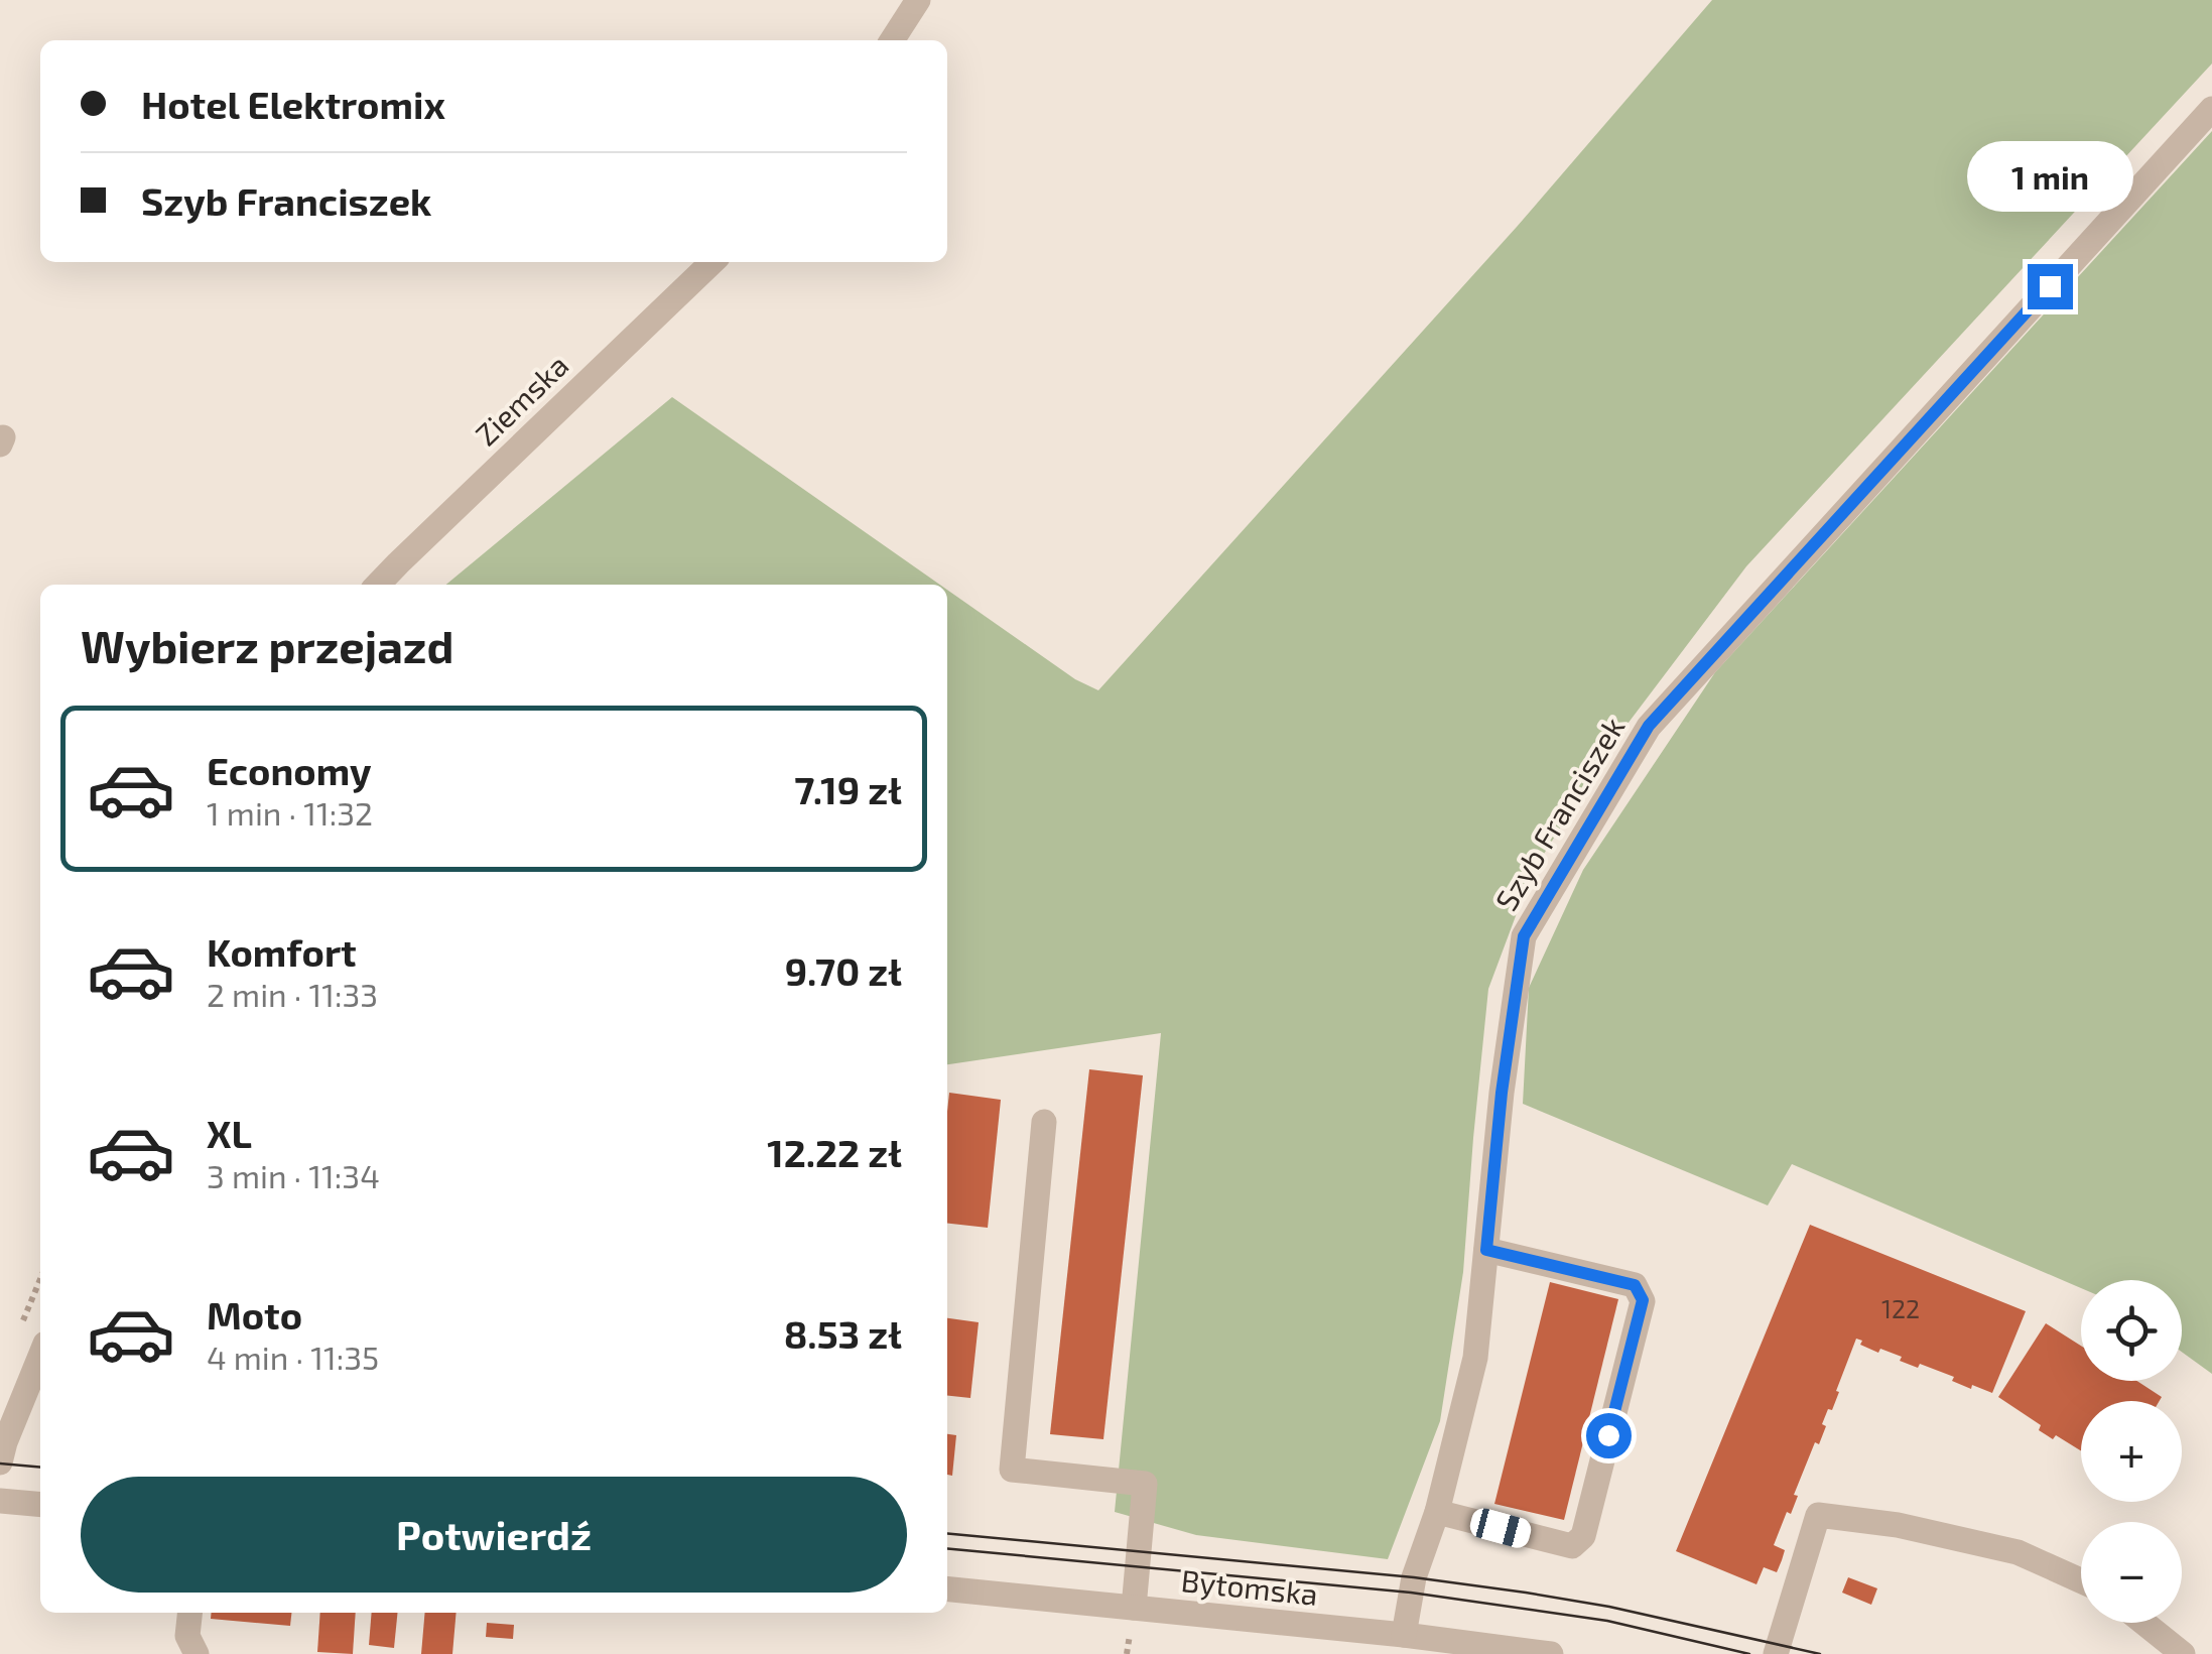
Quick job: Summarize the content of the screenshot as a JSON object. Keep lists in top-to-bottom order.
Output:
{
  "streets": {
    "street": ["Ziemska", "Szyb Franciszek", "Bytomska"]
  },
  "crossings": [
    ["Szyb Franciszek", "Bytomska"]
  ],
  "house_numbers": ["122"],
  "page": {
    "banner": ["Hotel Elektromix", "Szyb Franciszek"],
    "bubble": "1 min",
    "heading": "Wybierz przejazd",
    "list": [
      {
        "name": "Economy",
        "note": "1 min · 11:32",
        "value": "7.19 zł"
      },
      {
        "name": "Komfort",
        "note": "2 min · 11:33",
        "value": "9.70 zł"
      },
      {
        "name": "XL",
        "note": "3 min · 11:34",
        "value": "12.22 zł"
      },
      {
        "name": "Moto",
        "note": "4 min · 11:35",
        "value": "8.53 zł"
      }
    ],
    "map_buttons": ["+", "−"],
    "buttons": "Potwierdź"
  }
}
